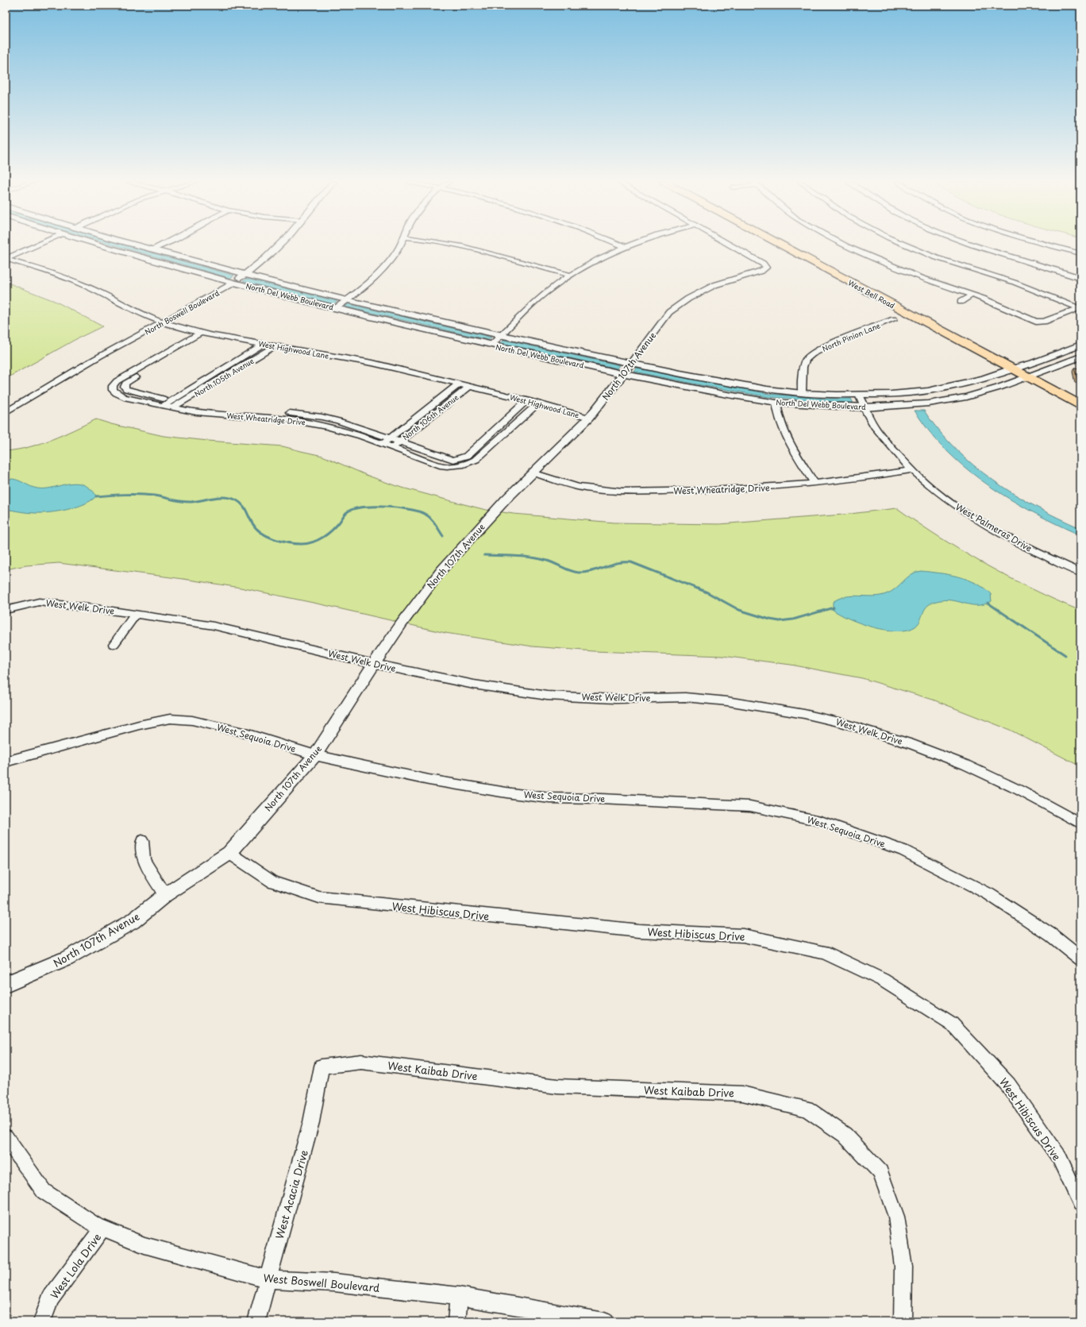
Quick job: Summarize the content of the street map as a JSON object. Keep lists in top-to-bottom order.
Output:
{
  "streets": {
    "main road": ["West Bell Road"],
    "street": [
      "North Del Webb Boulevard",
      "North Boswell Boulevard",
      "North Pinion Lane",
      "West Highwood Lane",
      "North 107th Avenue",
      "North 105th Avenue",
      "North 106th Avenue",
      "West Wheatridge Drive",
      "West Palmeras Drive",
      "West Welk Drive",
      "West Sequoia Drive",
      "West Hibiscus Drive",
      "West Kaibab Drive",
      "West Acacia Drive",
      "West Lola Drive",
      "West Boswell Boulevard"
    ]
  },
  "crossings": [
    ["West Bell Road", "North Del Webb Boulevard"],
    ["North Del Webb Boulevard", "North Boswell Boulevard"],
    ["North Del Webb Boulevard", "North Pinion Lane"],
    ["North Del Webb Boulevard", "North 107th Avenue"],
    ["North Del Webb Boulevard", "West Palmeras Drive"],
    ["North Boswell Boulevard", "West Highwood Lane"],
    ["West Highwood Lane", "North 107th Avenue"],
    ["West Highwood Lane", "North 105th Avenue"],
    ["West Highwood Lane", "North 106th Avenue"],
    ["West Highwood Lane", "West Wheatridge Drive"],
    ["North 107th Avenue", "West Wheatridge Drive"],
    ["North 107th Avenue", "West Welk Drive"],
    ["North 107th Avenue", "West Sequoia Drive"],
    ["North 107th Avenue", "West Hibiscus Drive"],
    ["North 105th Avenue", "West Wheatridge Drive"],
    ["North 106th Avenue", "West Wheatridge Drive"],
    ["West Wheatridge Drive", "West Palmeras Drive"],
    ["West Kaibab Drive", "West Acacia Drive"],
    ["West Acacia Drive", "West Boswell Boulevard"],
    ["West Lola Drive", "West Boswell Boulevard"]
  ]
}
